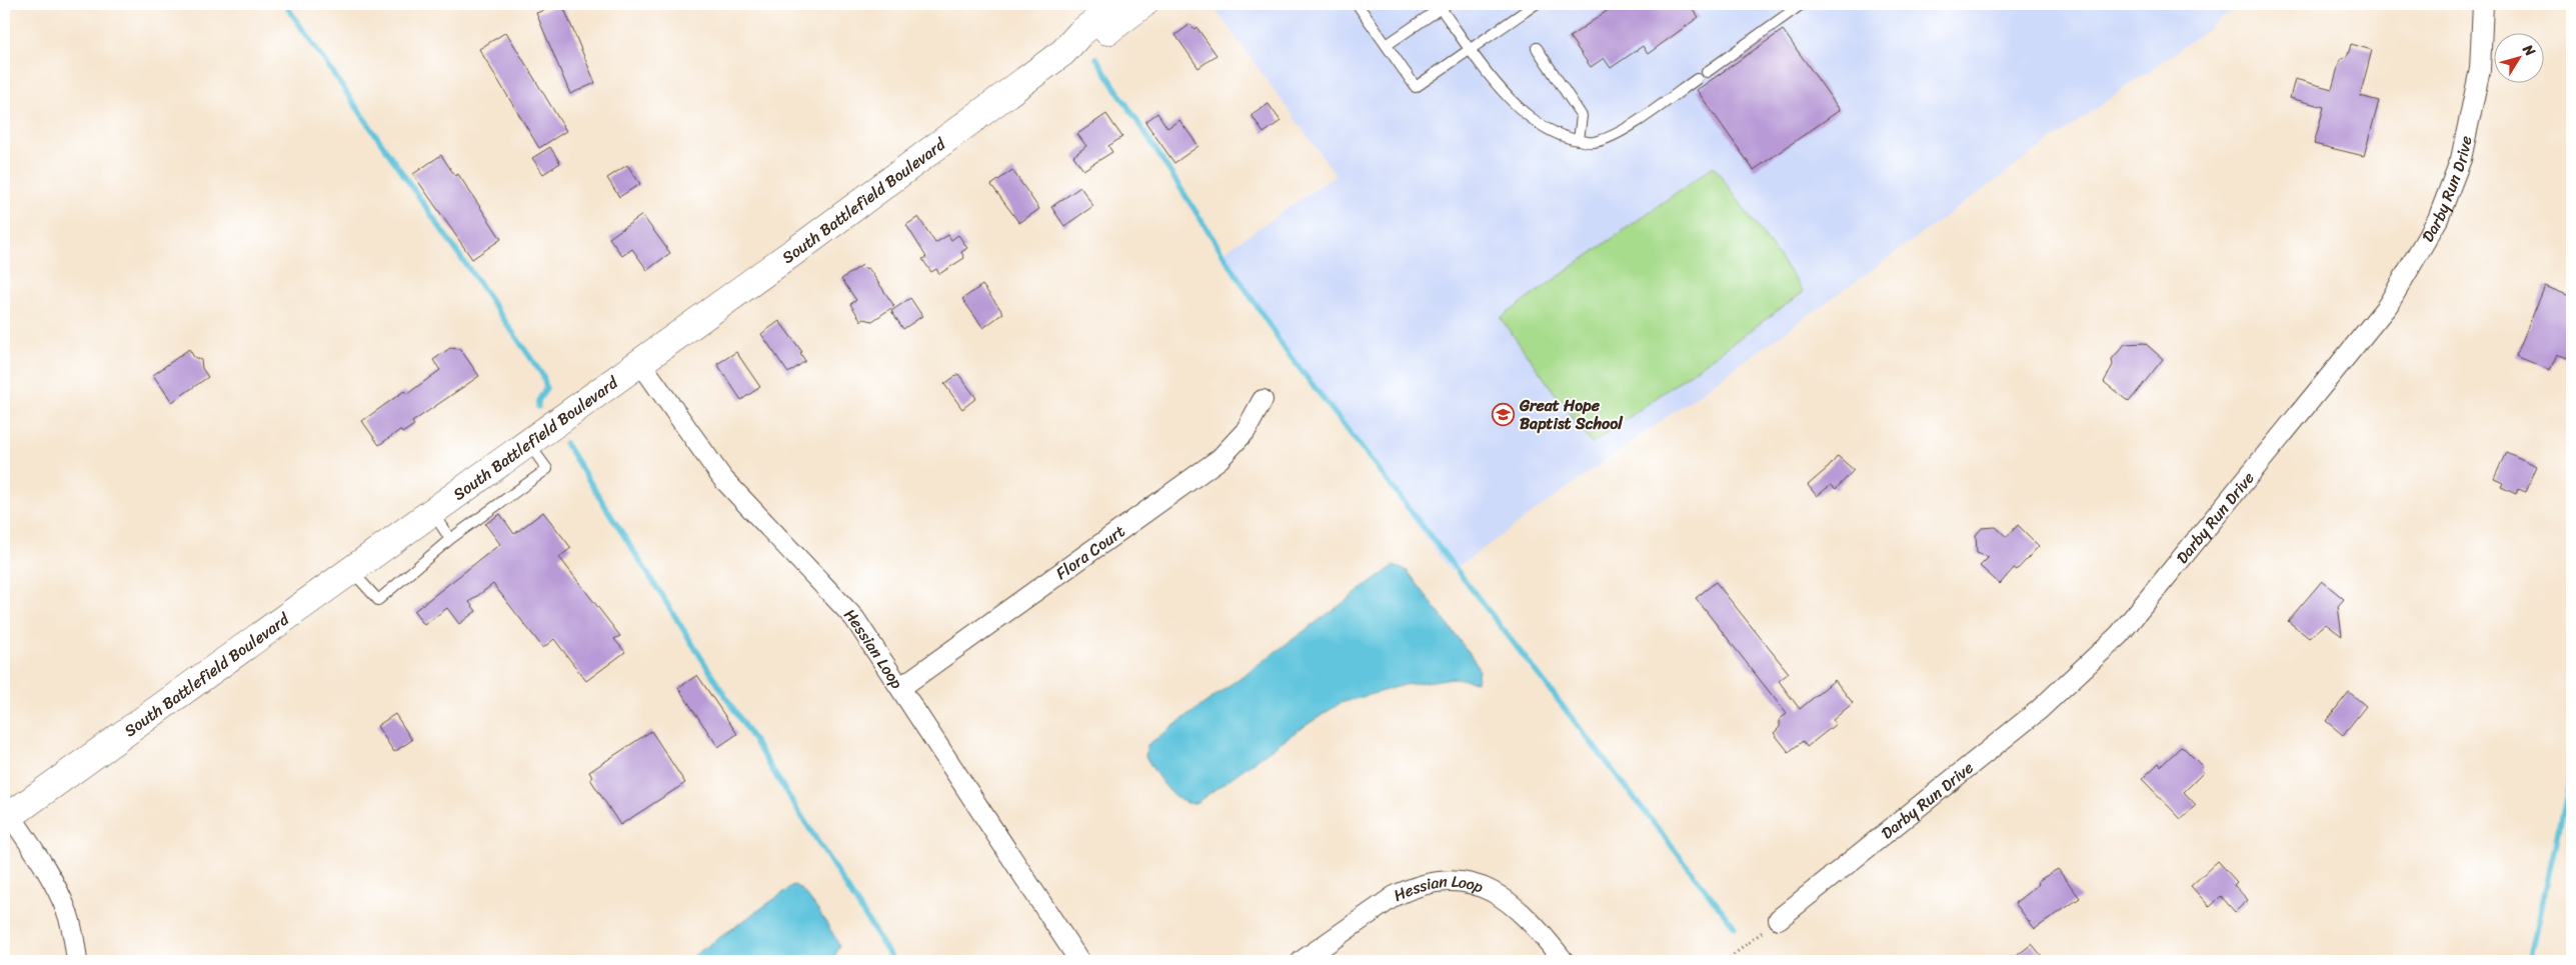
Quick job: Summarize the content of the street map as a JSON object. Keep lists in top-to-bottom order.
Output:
{
  "streets": {
    "main road": ["South Battlefield Boulevard"],
    "street": ["Darby Run Drive", "Flora Court", "Hessian Loop"]
  },
  "crossings": [
    ["South Battlefield Boulevard", "Hessian Loop"],
    ["Flora Court", "Hessian Loop"]
  ],
  "places": {
    "school or university": ["Great Hope Baptist School"]
  },
  "north": "top right"
}
